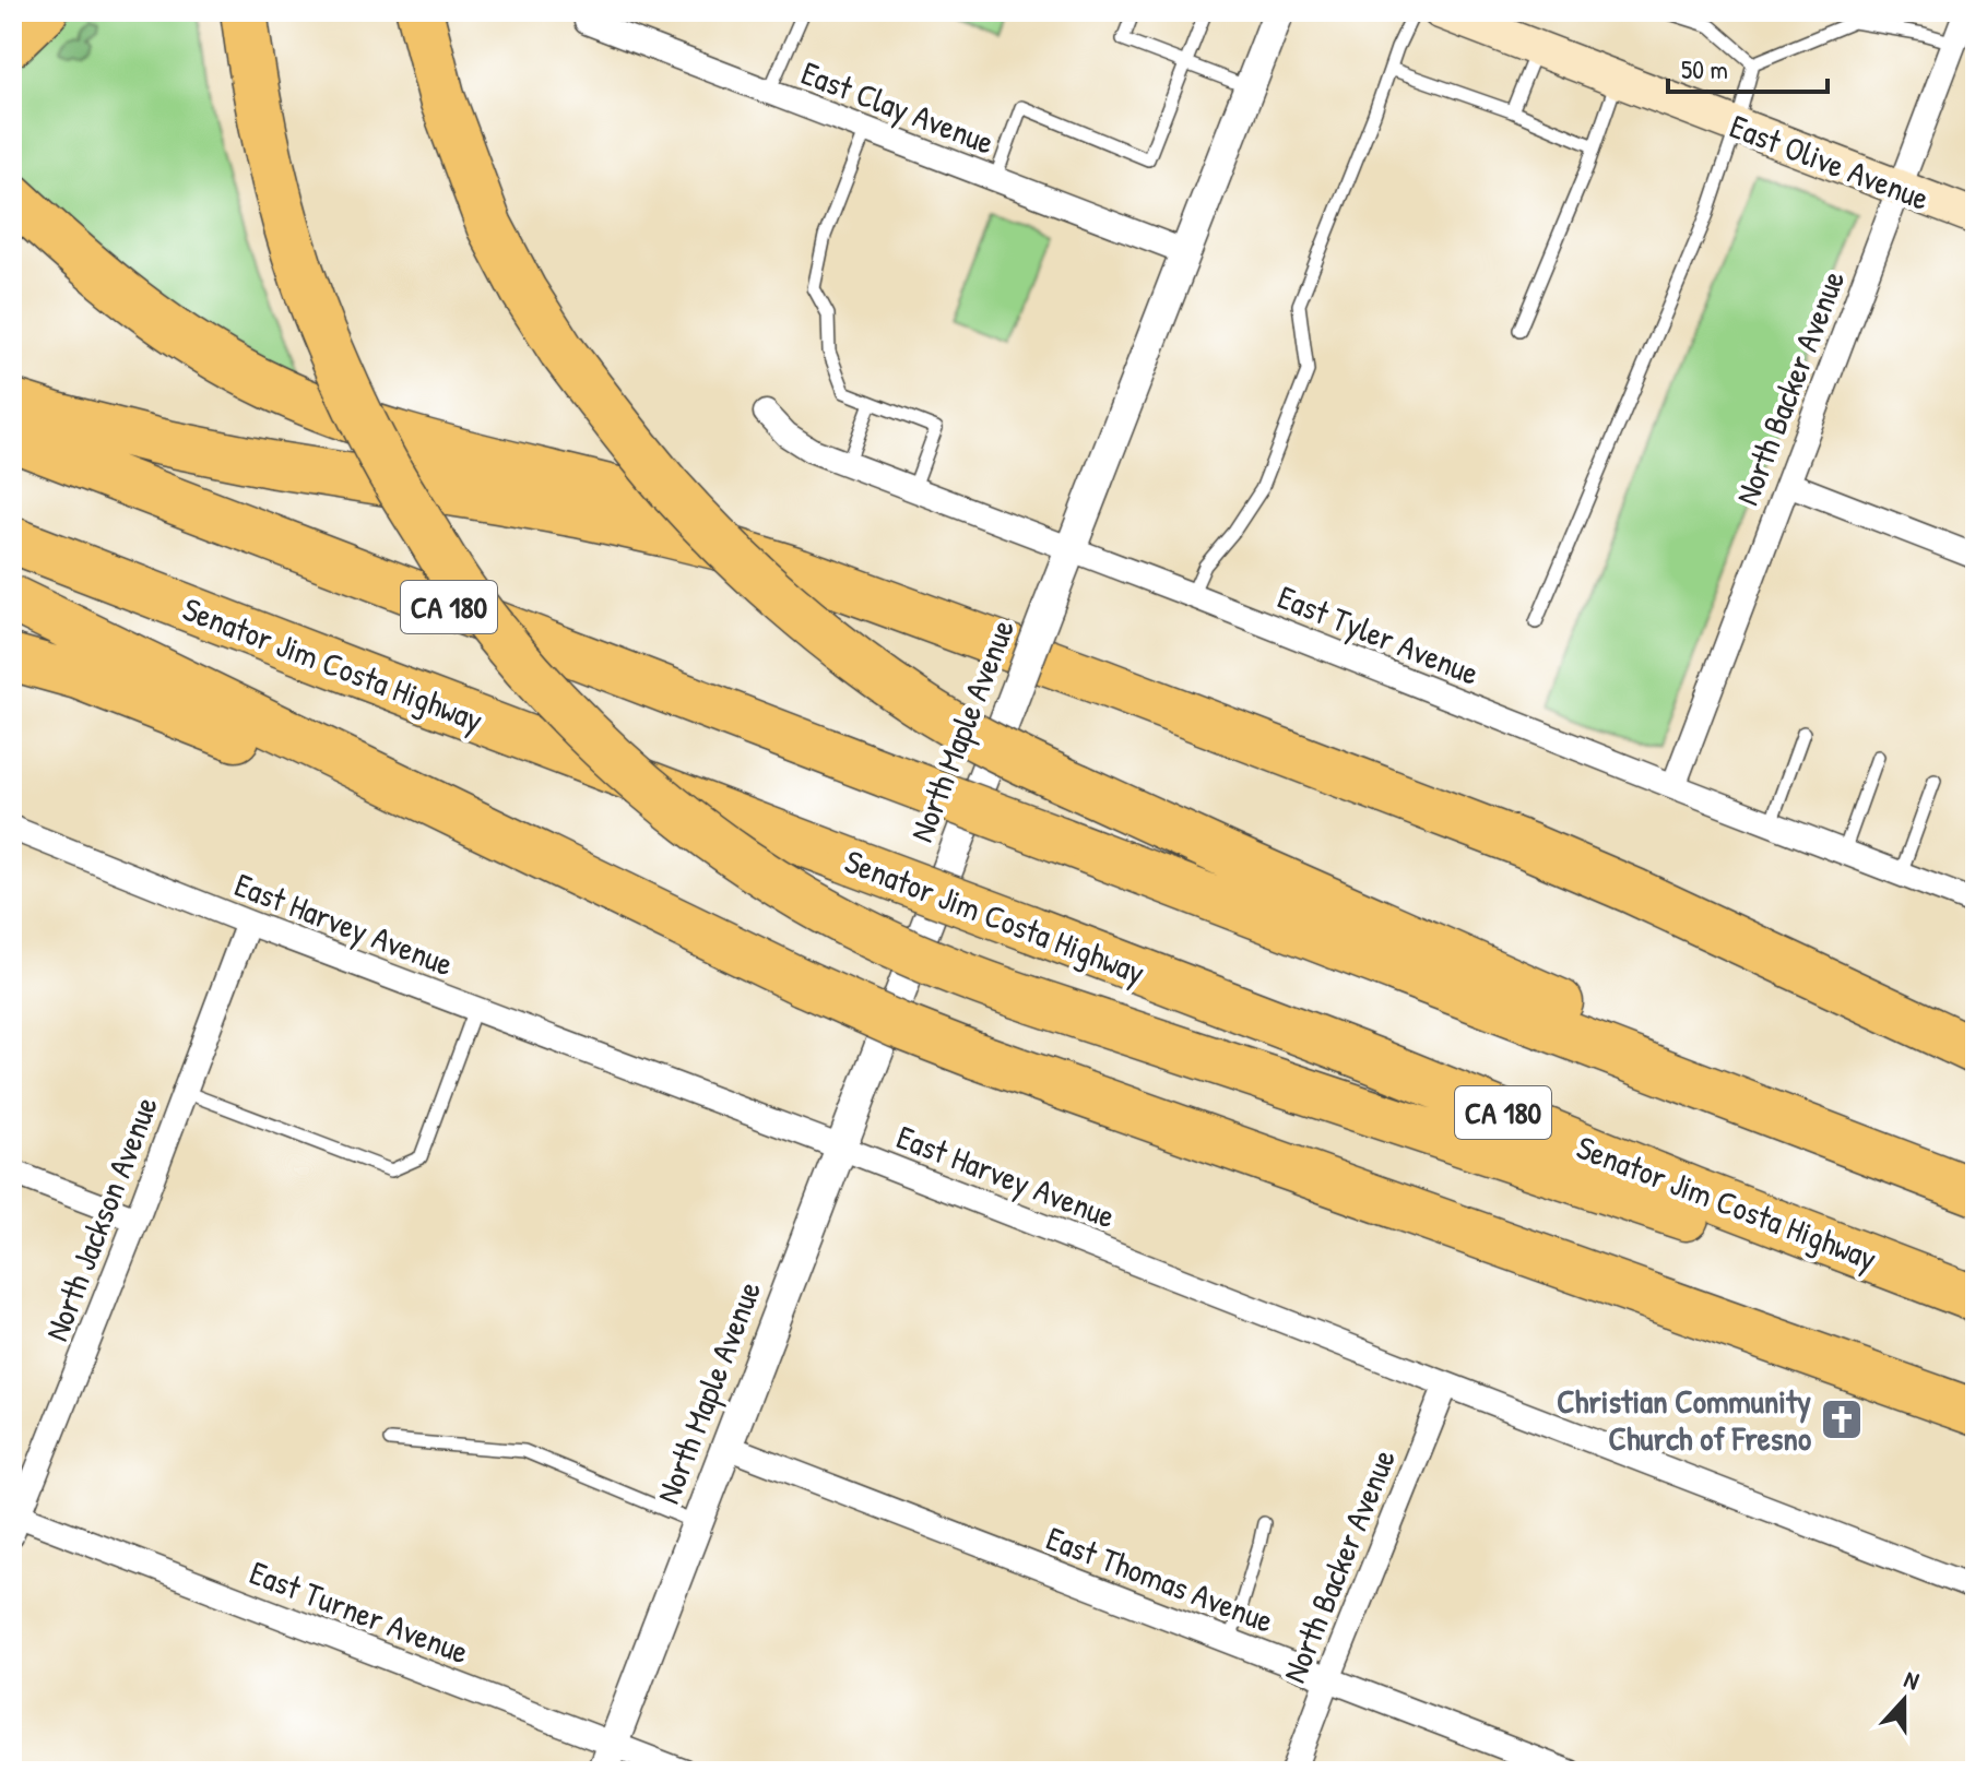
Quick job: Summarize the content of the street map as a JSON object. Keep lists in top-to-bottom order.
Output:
{
  "streets": {
    "highway": ["CA 180", "Senator Jim Costa Highway"],
    "main road": ["East Olive Avenue"],
    "street": [
      "East Clay Avenue",
      "North Backer Avenue",
      "East Tyler Avenue",
      "North Maple Avenue",
      "East Harvey Avenue",
      "North Jackson Avenue",
      "East Thomas Avenue",
      "East Turner Avenue"
    ]
  },
  "crossings": [
    ["East Clay Avenue", "North Maple Avenue"],
    ["East Olive Avenue", "North Backer Avenue"],
    ["North Backer Avenue", "East Tyler Avenue"],
    ["North Backer Avenue", "East Harvey Avenue"],
    ["North Backer Avenue", "East Thomas Avenue"],
    ["East Tyler Avenue", "North Maple Avenue"],
    ["North Maple Avenue", "East Harvey Avenue"],
    ["North Maple Avenue", "East Thomas Avenue"],
    ["North Maple Avenue", "East Turner Avenue"],
    ["East Harvey Avenue", "North Jackson Avenue"],
    ["North Jackson Avenue", "East Turner Avenue"]
  ],
  "places": {
    "church": ["Christian Community Church of Fresno"]
  },
  "scale_bar": "50 m",
  "north": "top"
}
